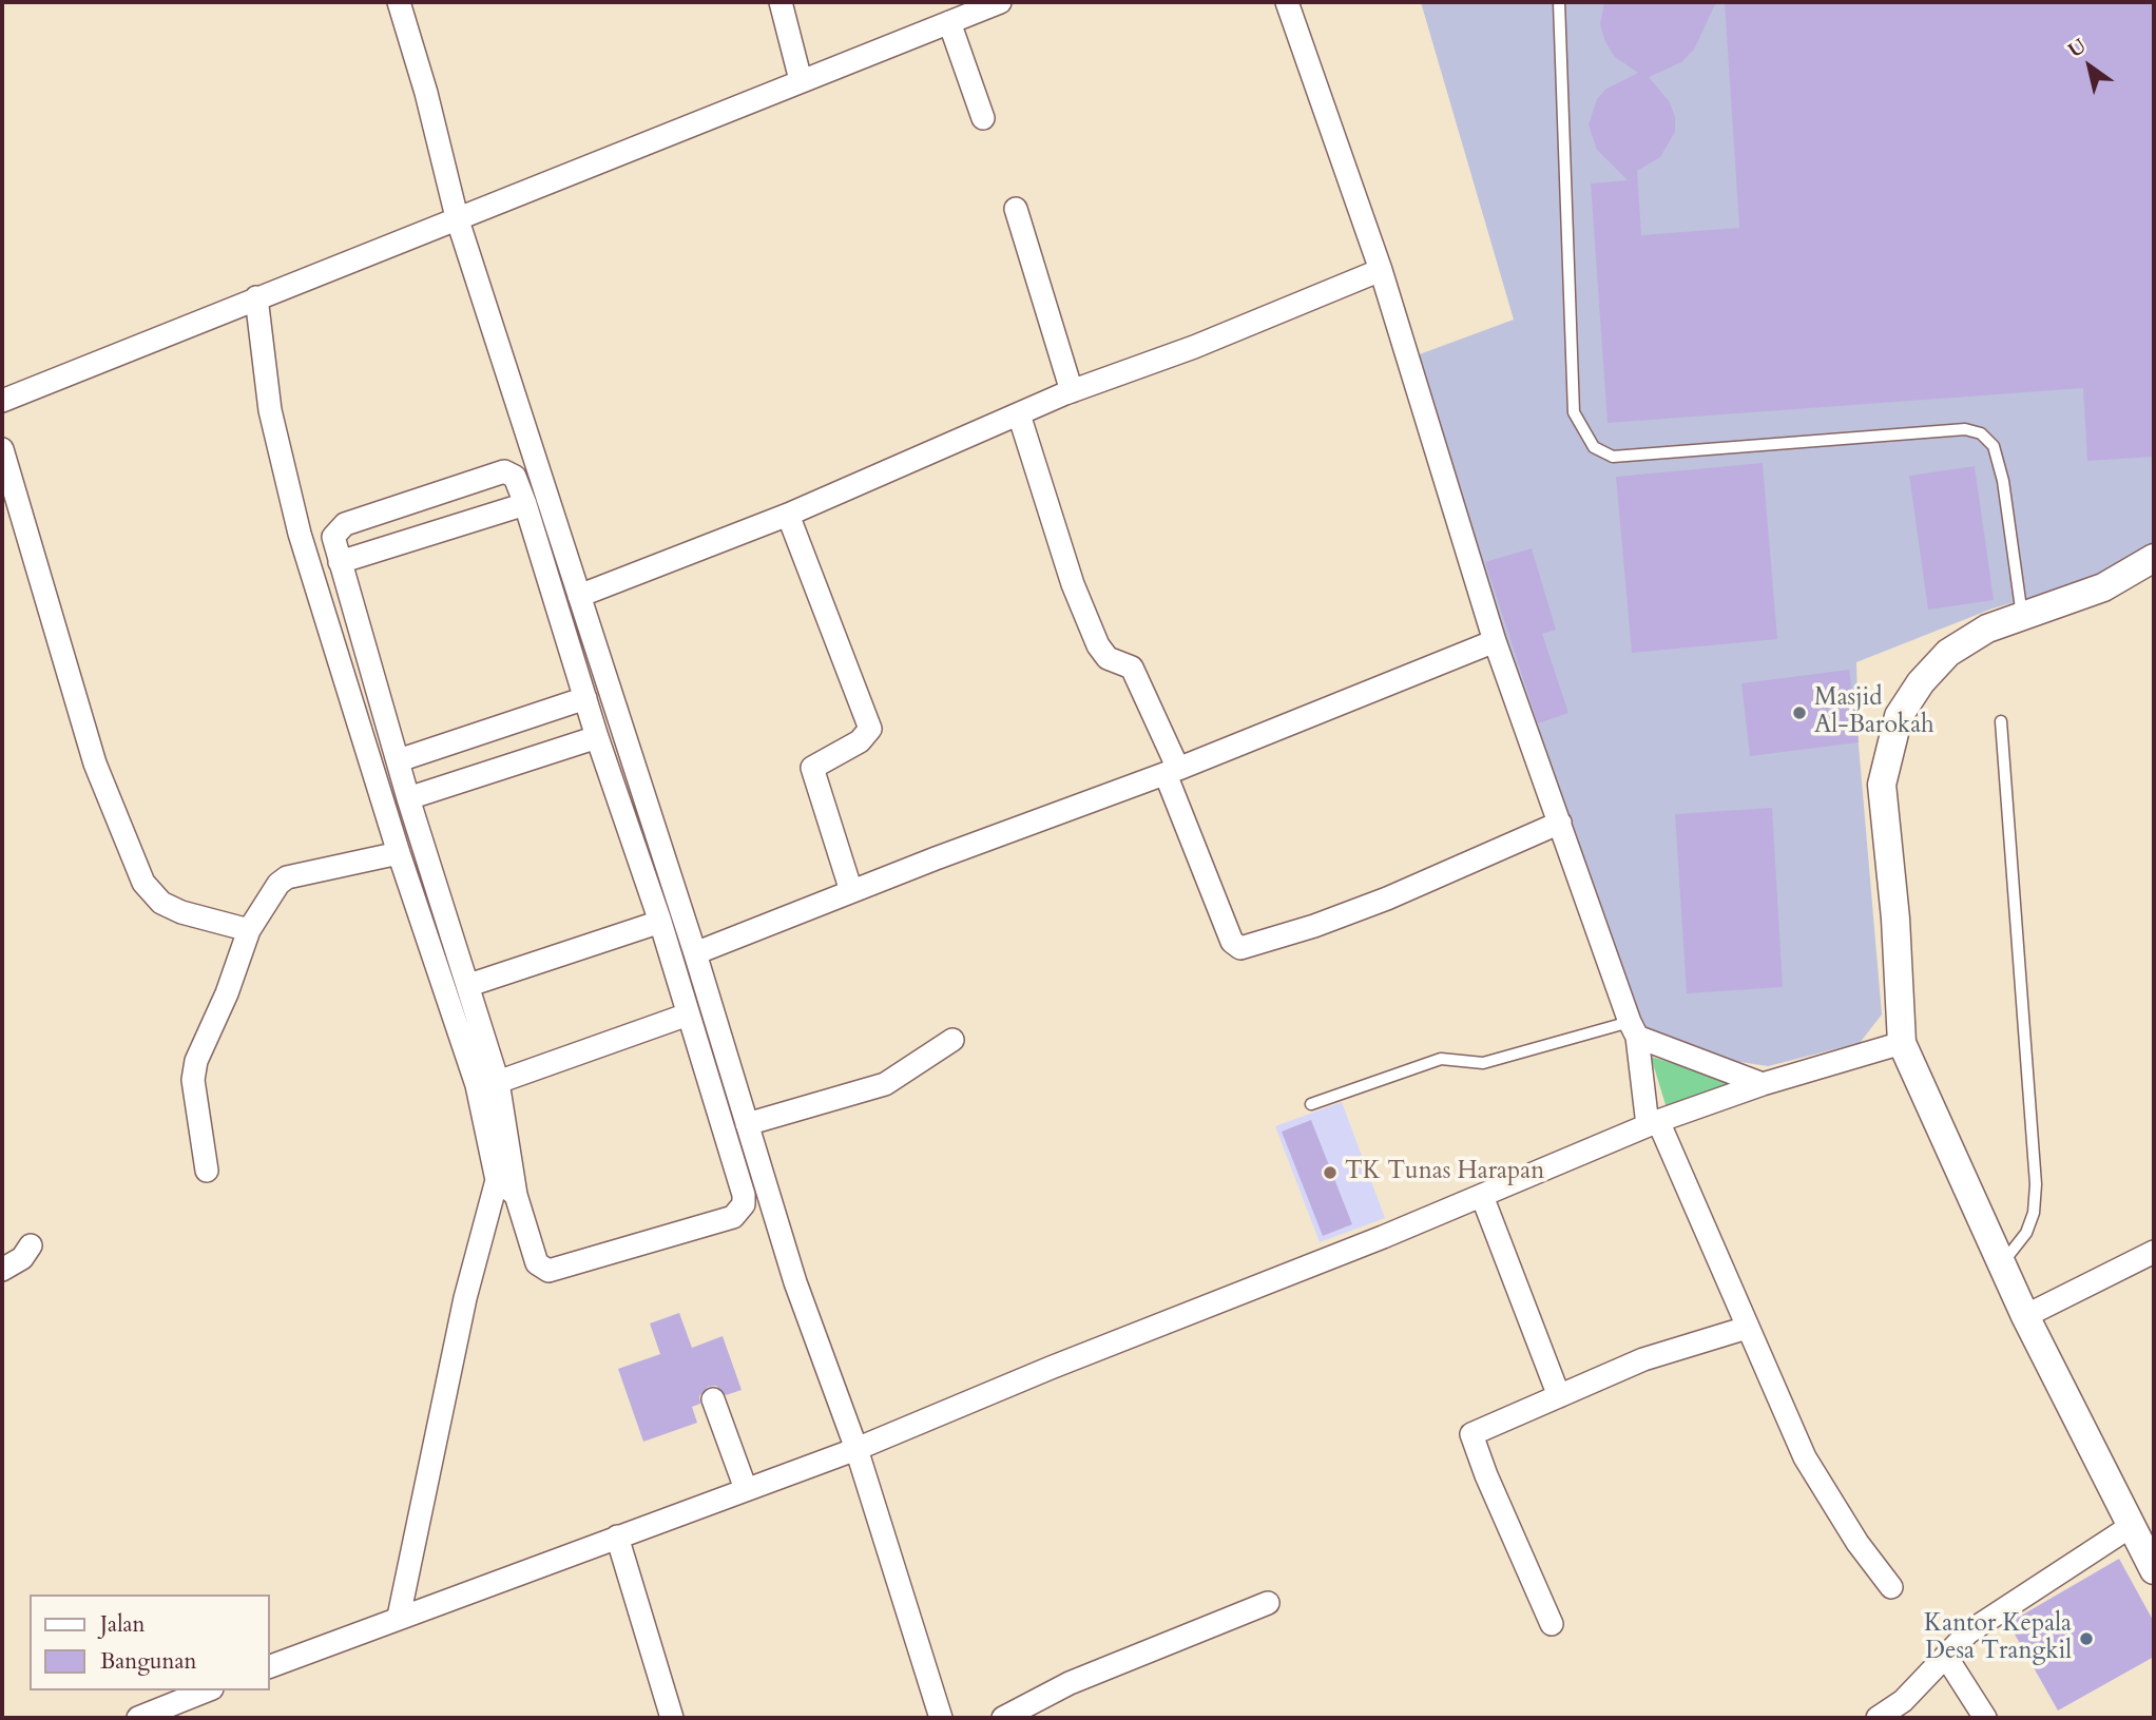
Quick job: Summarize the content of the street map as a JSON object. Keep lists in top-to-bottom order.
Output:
{
  "places": ["Masjid Al-Barokah", "TK Tunas Harapan", "Kantor Kepala Desa Trangkil"],
  "legend": ["Jalan", "Bangunan"],
  "north": "top left"
}
